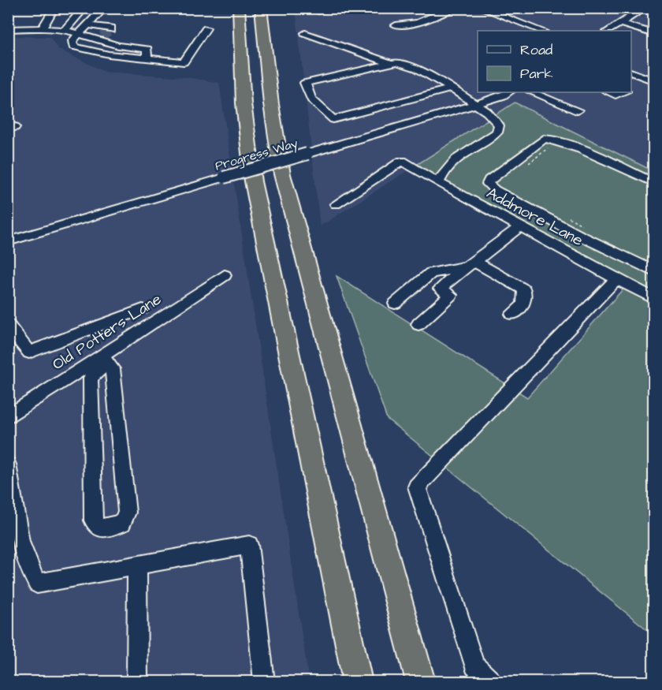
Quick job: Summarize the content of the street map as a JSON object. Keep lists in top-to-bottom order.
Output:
{
  "streets": {
    "street": ["Progress Way", "Addmore Lane", "Old Potters Lane"]
  },
  "legend": ["Road", "Park"]
}
